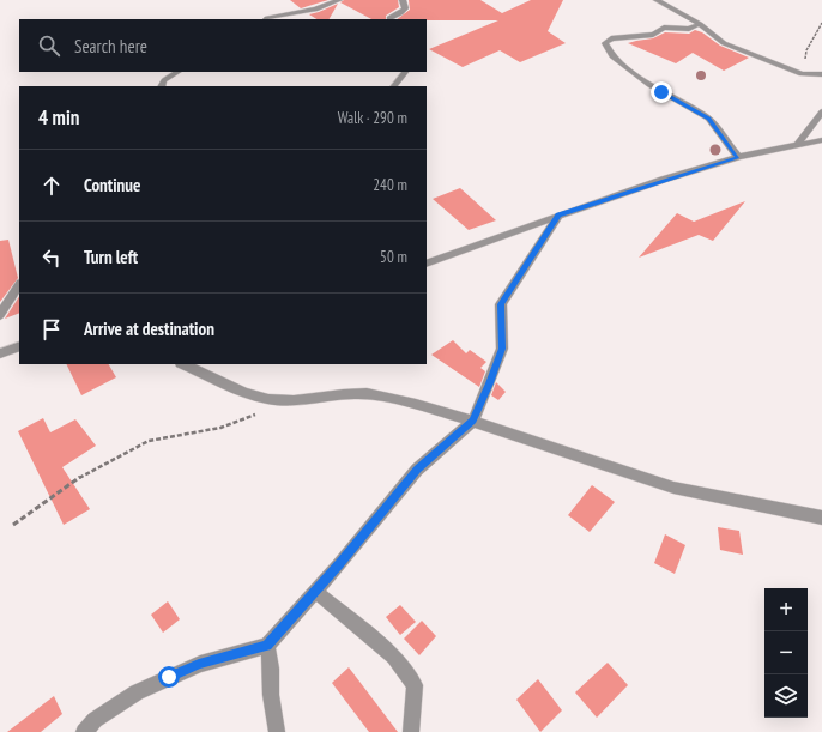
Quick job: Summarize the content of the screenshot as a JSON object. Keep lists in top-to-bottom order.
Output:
{
  "page": {
    "search": "Search here",
    "heading": ["4 min", "Walk · 290 m"],
    "list": [
      ["Continue", "240 m"],
      ["Turn left", "50 m"],
      "Arrive at destination"
    ],
    "map_buttons": ["+", "−"]
  }
}
